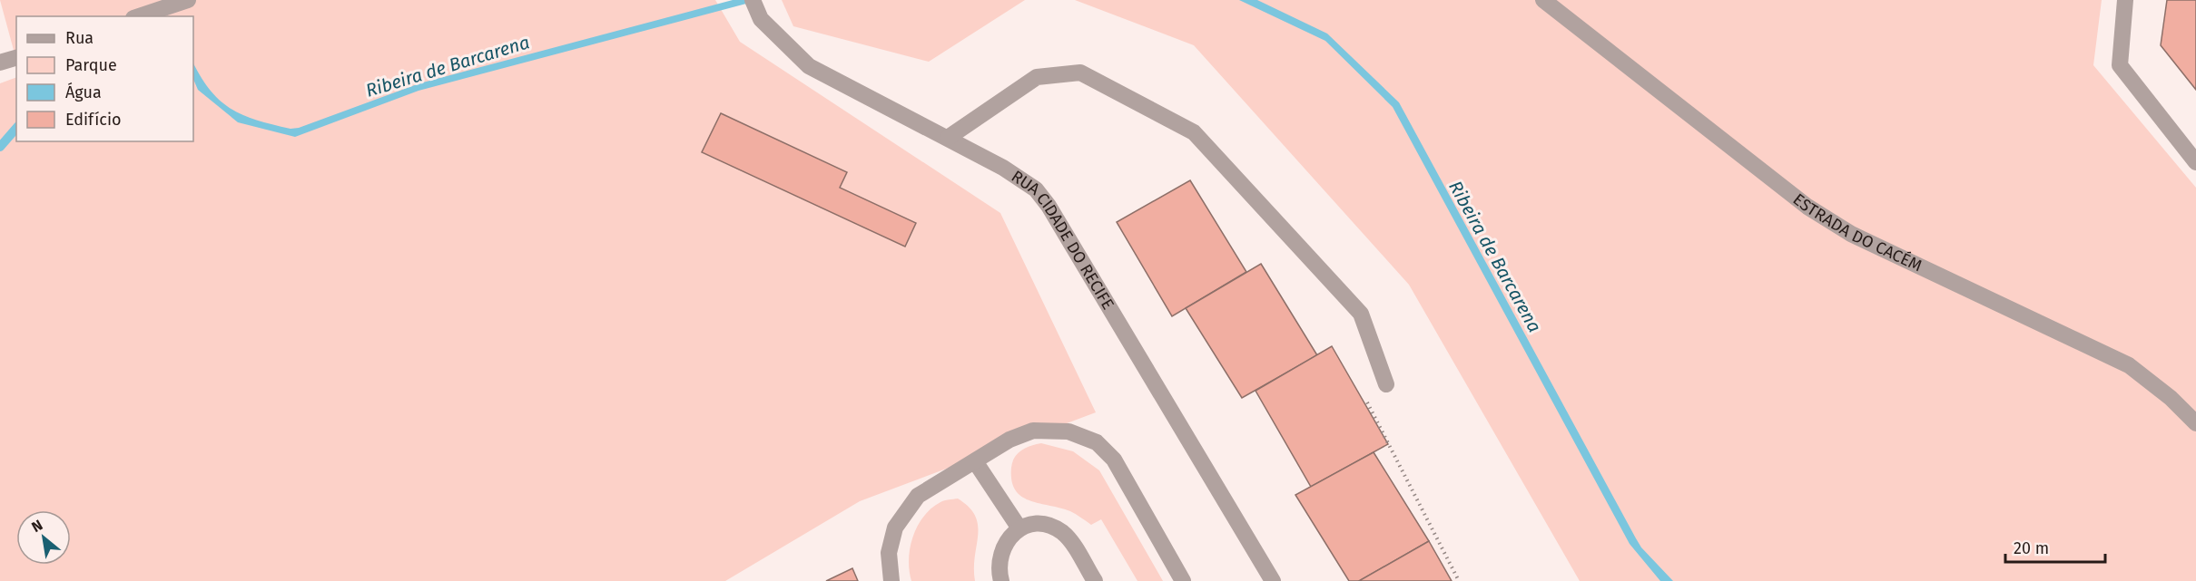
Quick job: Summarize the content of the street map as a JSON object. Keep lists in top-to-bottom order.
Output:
{
  "streets": {
    "street": ["ESTRADA DO CACÉM", "RUA CIDADE DO RECIFE"]
  },
  "water": ["Ribeira de Barcarena"],
  "legend": [
    "Rua",
    "Parque",
    "Água",
    "Edifício"
  ],
  "scale_bar": "20 m",
  "north": "top left"
}
